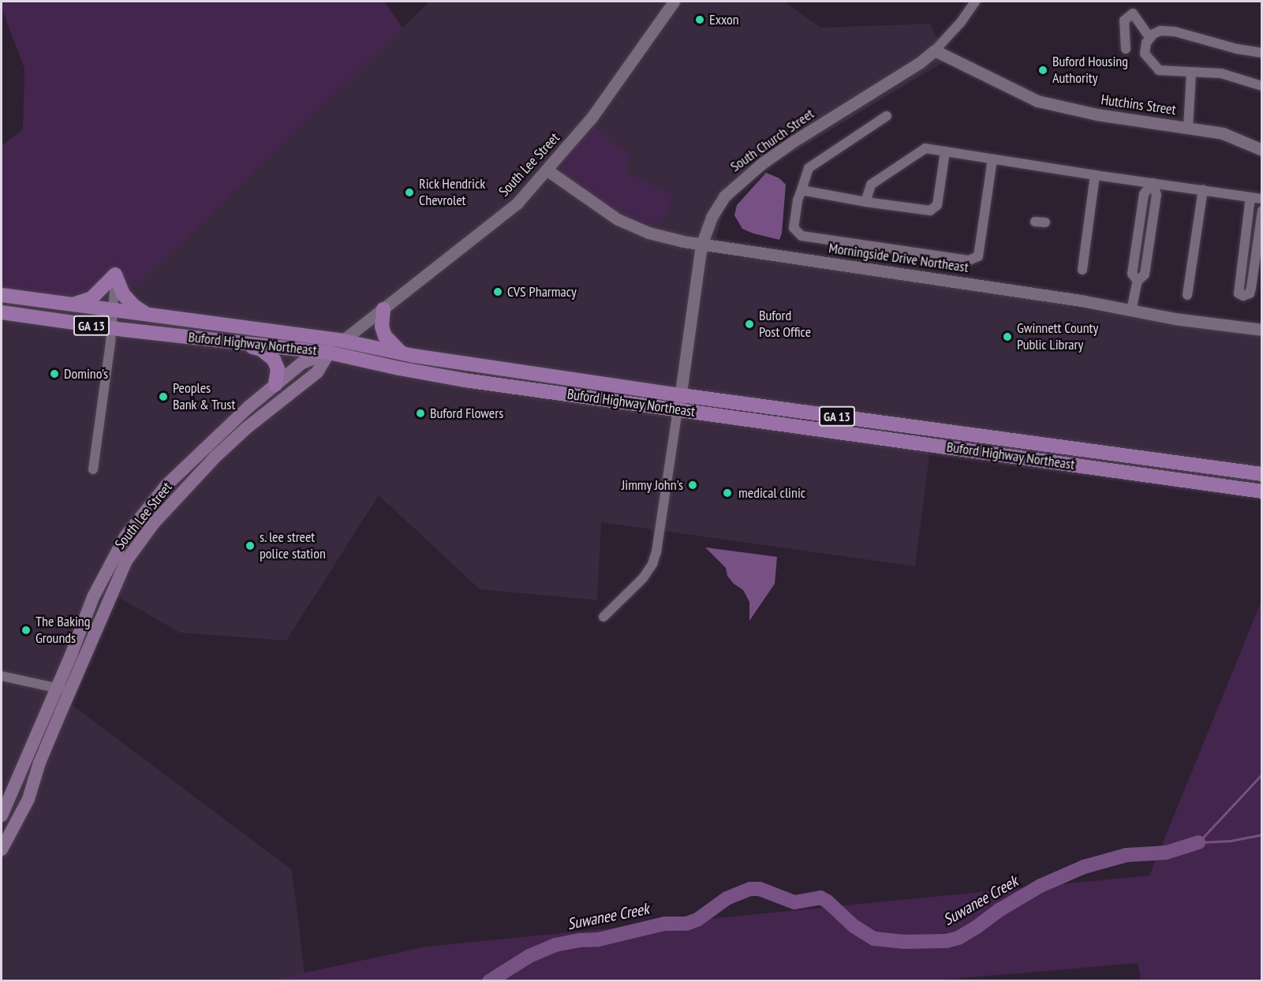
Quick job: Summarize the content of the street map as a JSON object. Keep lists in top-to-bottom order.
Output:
{
  "streets": {
    "main road": ["South Lee Street", "GA 13", "Buford Highway Northeast"],
    "street": ["Hutchins Street", "South Church Street", "Morningside Drive Northeast"]
  },
  "crossings": [
    ["Hutchins Street", "South Church Street"],
    ["South Church Street", "Morningside Drive Northeast"],
    ["South Church Street", "Buford Highway Northeast"],
    ["South Lee Street", "Morningside Drive Northeast"],
    ["South Lee Street", "GA 13"],
    ["South Lee Street", "Buford Highway Northeast"],
    ["GA 13", "Buford Highway Northeast"]
  ],
  "water": ["Suwanee Creek"],
  "places": [
    "Exxon",
    "Buford Housing Authority",
    "Rick Hendrick Chevrolet",
    "CVS Pharmacy",
    "Buford Post Office",
    "Gwinnett County Public Library",
    "Domino's",
    "Peoples Bank & Trust",
    "Buford Flowers",
    "Jimmy John's",
    "medical clinic",
    "s. lee street police station",
    "The Baking Grounds"
  ]
}
